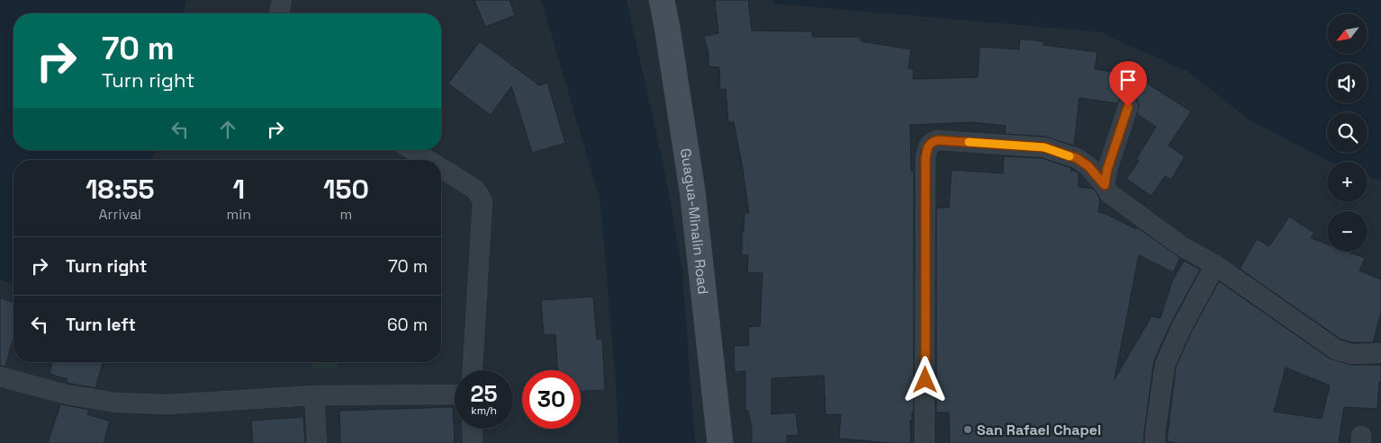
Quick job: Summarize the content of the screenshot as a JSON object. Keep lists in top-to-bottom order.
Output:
{
  "streets": {
    "main road": ["Guagua-Minalin Road"]
  },
  "places": ["San Rafael Chapel"],
  "north": "bottom left",
  "page": {
    "map_buttons": ["+", "−"],
    "turn": ["70 m", "Turn right"],
    "eta": [
      "18:55",
      "Arrival",
      "1",
      "min",
      "150",
      "m"
    ],
    "list": [
      {
        "name": "Turn right",
        "value": "70 m"
      },
      {
        "name": "Turn left",
        "value": "60 m"
      }
    ],
    "speed": "25 km/h",
    "limit": "30"
  }
}
